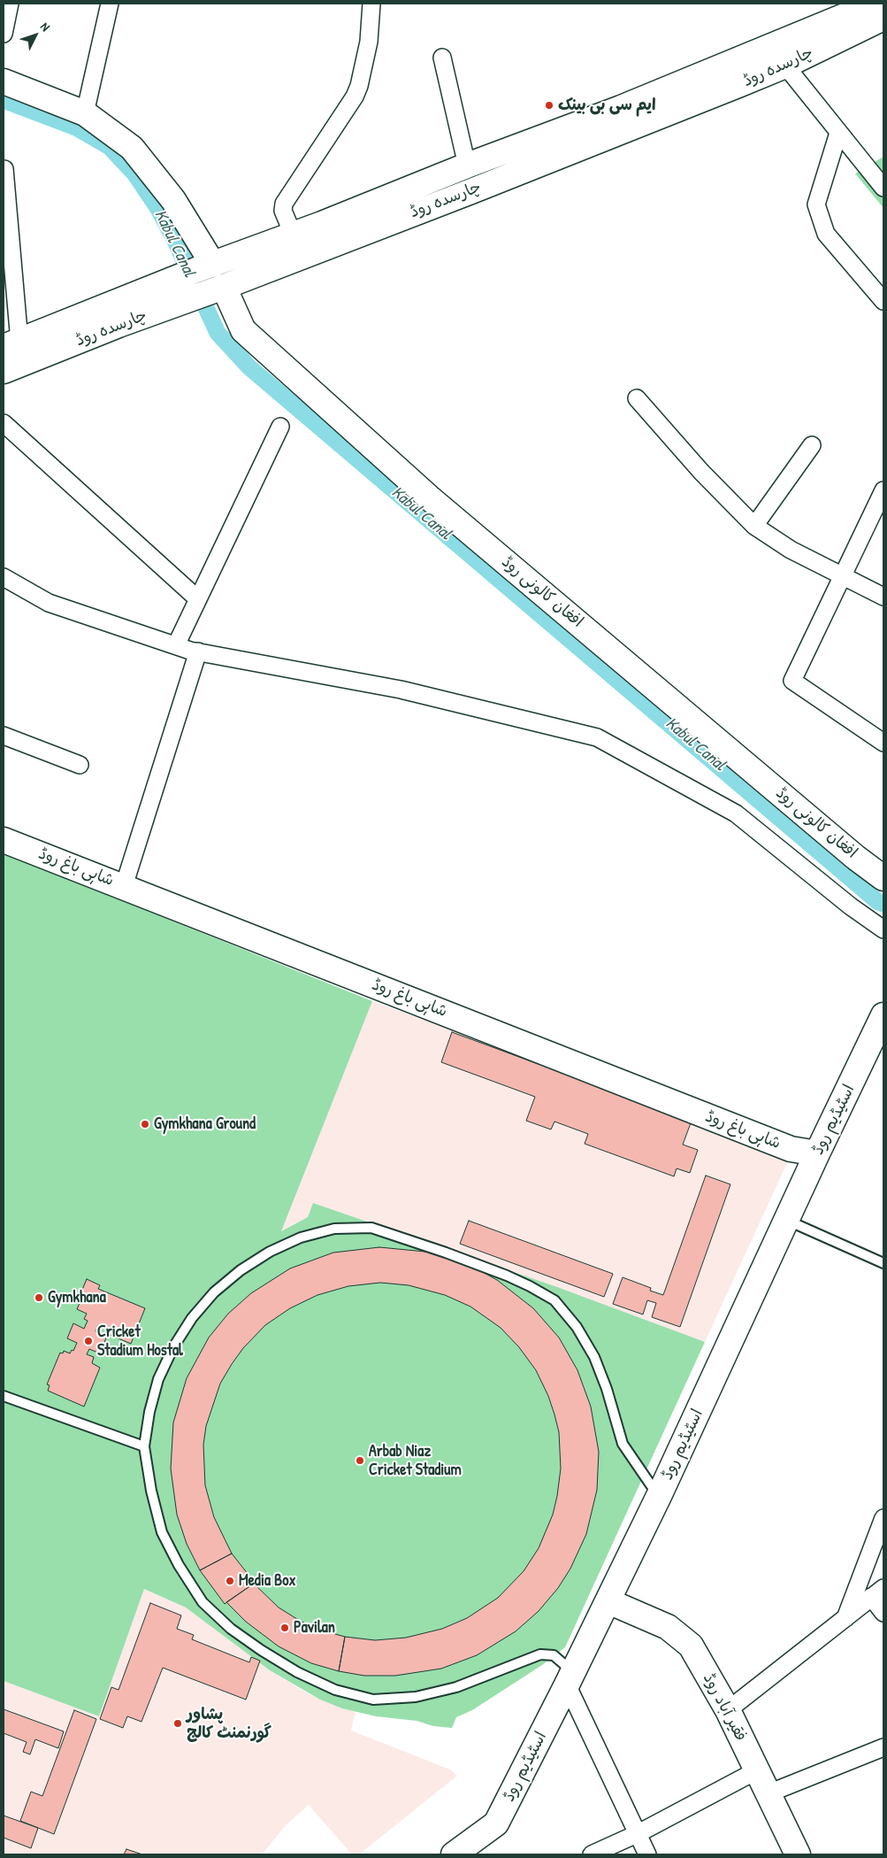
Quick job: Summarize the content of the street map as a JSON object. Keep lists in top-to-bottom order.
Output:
{
  "streets": {
    "main road": [
      "چارسدہ روڈ",
      "افغان کالونی روڈ",
      "شاہی باغ روڈ",
      "اسٹیڈیم روڈ",
      "فقیر آباد روڈ"
    ]
  },
  "crossings": [
    ["چارسدہ روڈ", "افغان کالونی روڈ"],
    ["شاہی باغ روڈ", "اسٹیڈیم روڈ"],
    ["اسٹیڈیم روڈ", "فقیر آباد روڈ"]
  ],
  "water": ["Kabul Canal"],
  "places": [
    "ایم سی بی بینک",
    "Gymkhana Ground",
    "Gymkhana",
    "Cricket Stadium Hostal",
    "Arbab Niaz Cricket Stadium",
    "Media Box",
    "Pavilan",
    "پشاور گورنمنٹ کالج"
  ],
  "north": "top right"
}
